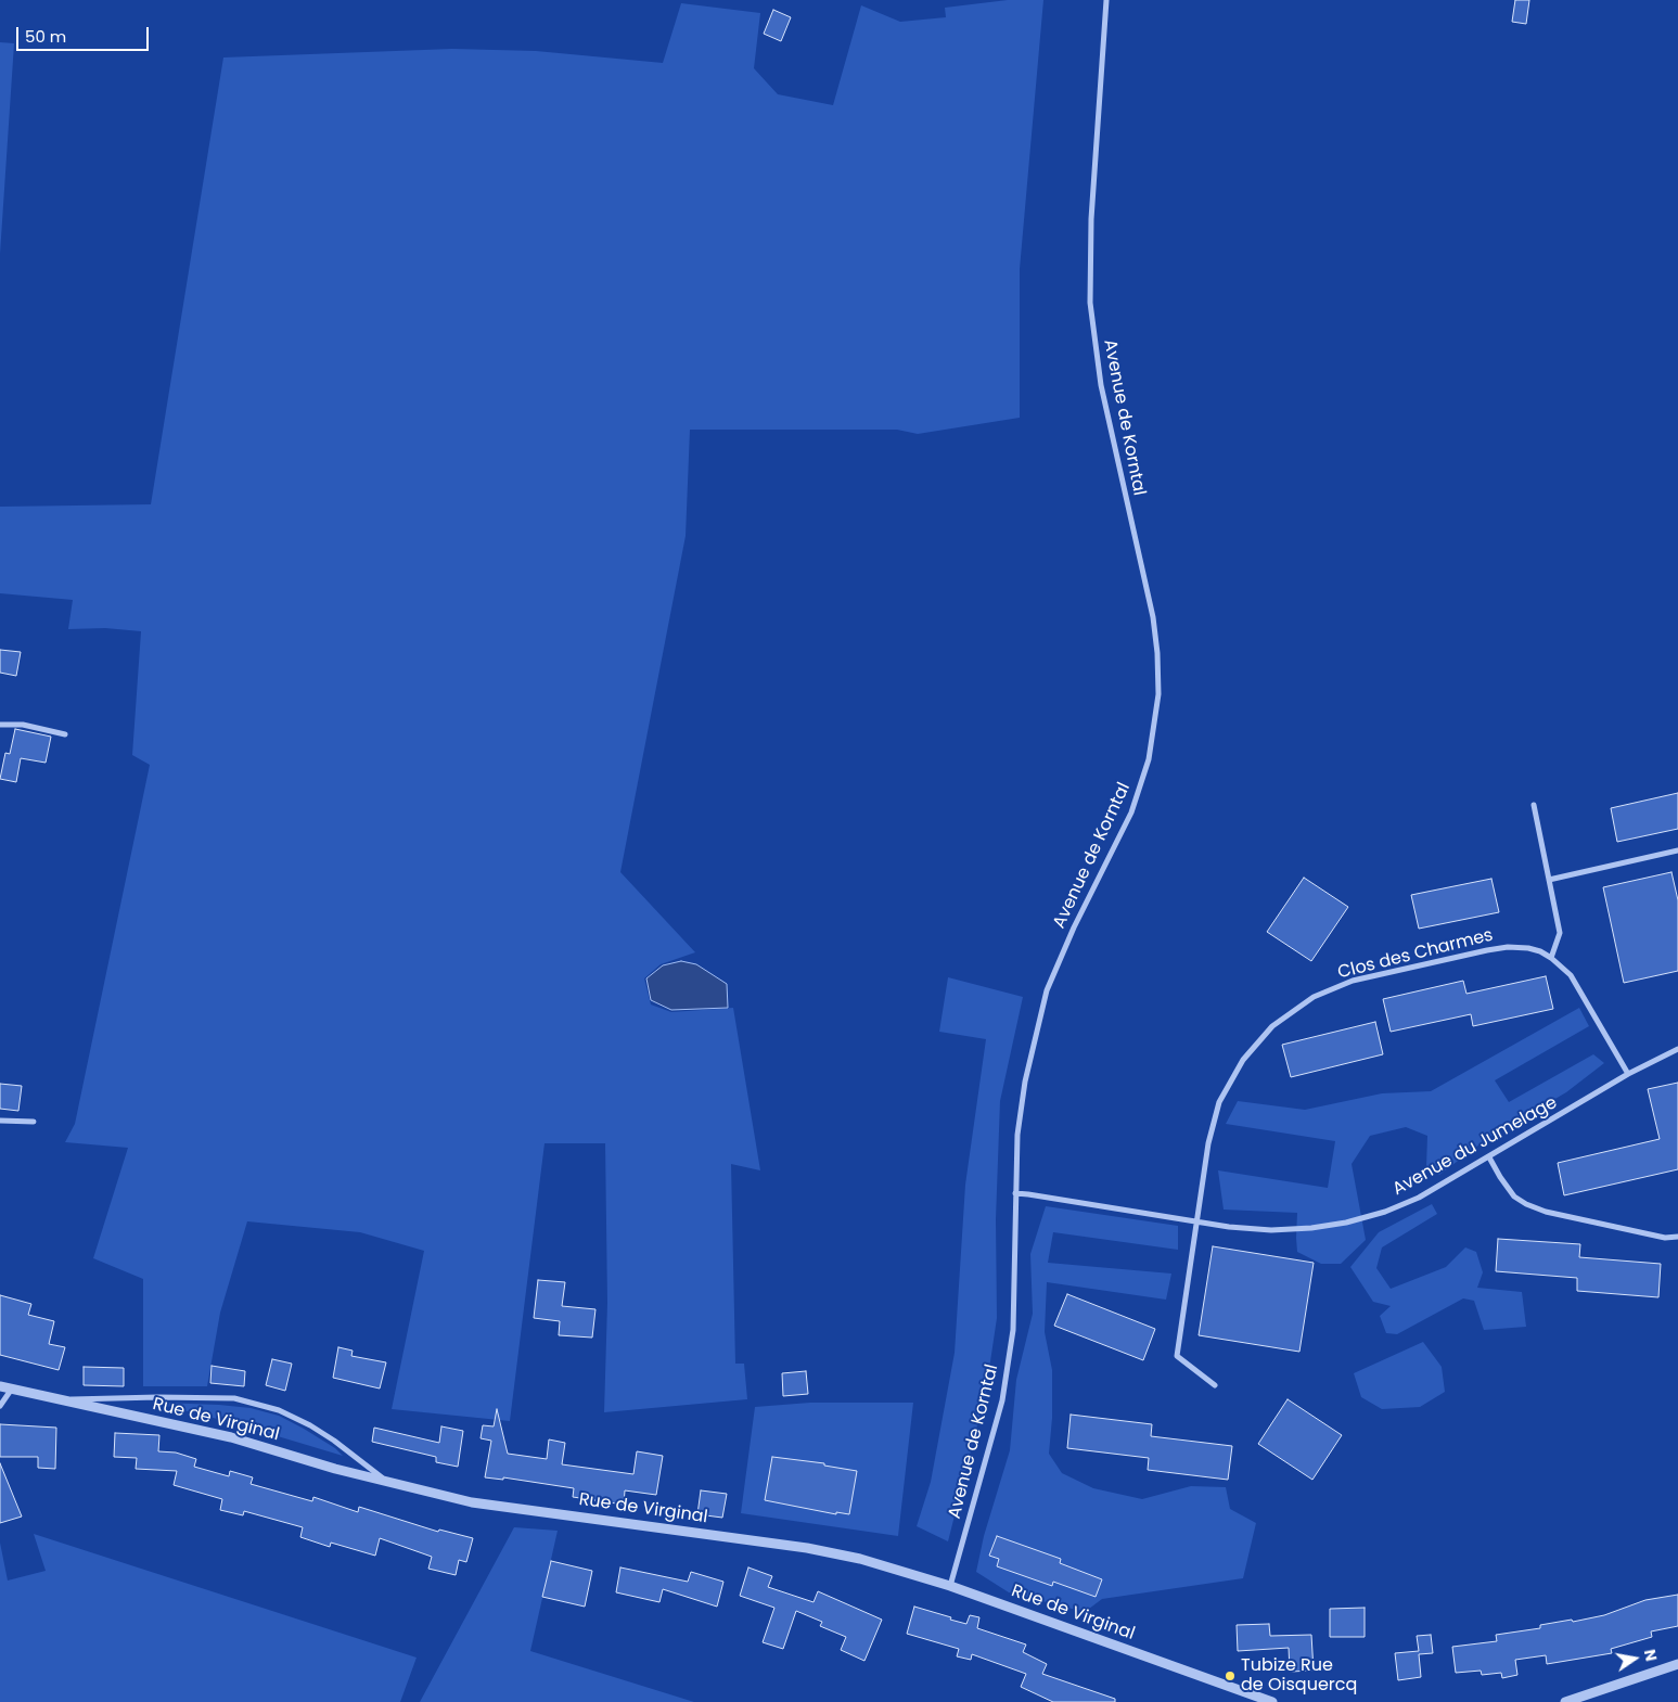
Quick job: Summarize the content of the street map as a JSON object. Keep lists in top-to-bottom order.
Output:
{
  "streets": {
    "street": [
      "Avenue de Korntal",
      "Clos des Charmes",
      "Avenue du Jumelage",
      "Rue de Virginal"
    ]
  },
  "crossings": [
    ["Avenue de Korntal", "Avenue du Jumelage"],
    ["Avenue de Korntal", "Rue de Virginal"],
    ["Clos des Charmes", "Avenue du Jumelage"]
  ],
  "places": ["Tubize Rue de Oisquercq"],
  "scale_bar": "50 m",
  "north": "right"
}
